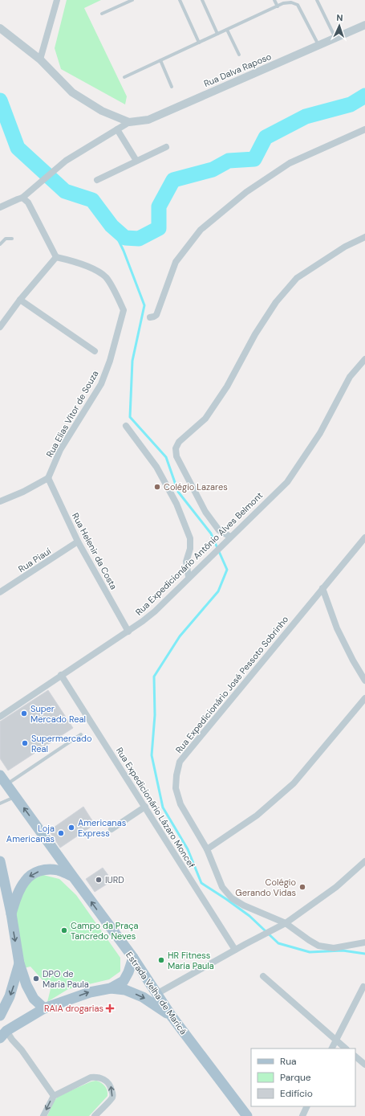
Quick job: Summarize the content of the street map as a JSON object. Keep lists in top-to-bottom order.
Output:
{
  "streets": {
    "main road": ["Estrada Velha de Maricá"],
    "street": [
      "Rua Dalva Raposo",
      "Rua Elias Vítor de Souza",
      "Rua Helenir da Costa",
      "Rua Expedicionário Antônio Alves Belmont",
      "Rua Piauí",
      "Rua Expedicionário José Pessoto Sobrinho",
      "Rua Expedicionário Lázaro Moncef"
    ]
  },
  "crossings": [
    ["Rua Elias Vítor de Souza", "Rua Helenir da Costa"],
    ["Rua Helenir da Costa", "Rua Expedicionário Antônio Alves Belmont"],
    ["Rua Helenir da Costa", "Rua Piauí"],
    ["Rua Expedicionário Antônio Alves Belmont", "Rua Expedicionário Lázaro Moncef"]
  ],
  "one_way": ["Estrada Velha de Maricá"],
  "places": {
    "other": [
      "Colégio Lazares",
      "Super Mercado Real",
      "Supermercado Real",
      "Americanas Express",
      "Loja Americanas",
      "IURD",
      "Colégio Gerando Vidas",
      "Campo da Praça Tancredo Neves",
      "HR Fitness Maria Paula",
      "DPO de Maria Paula"
    ],
    "health": ["RAIA drogarias"]
  },
  "legend": ["Rua", "Parque", "Edifício"],
  "north": "top"
}
